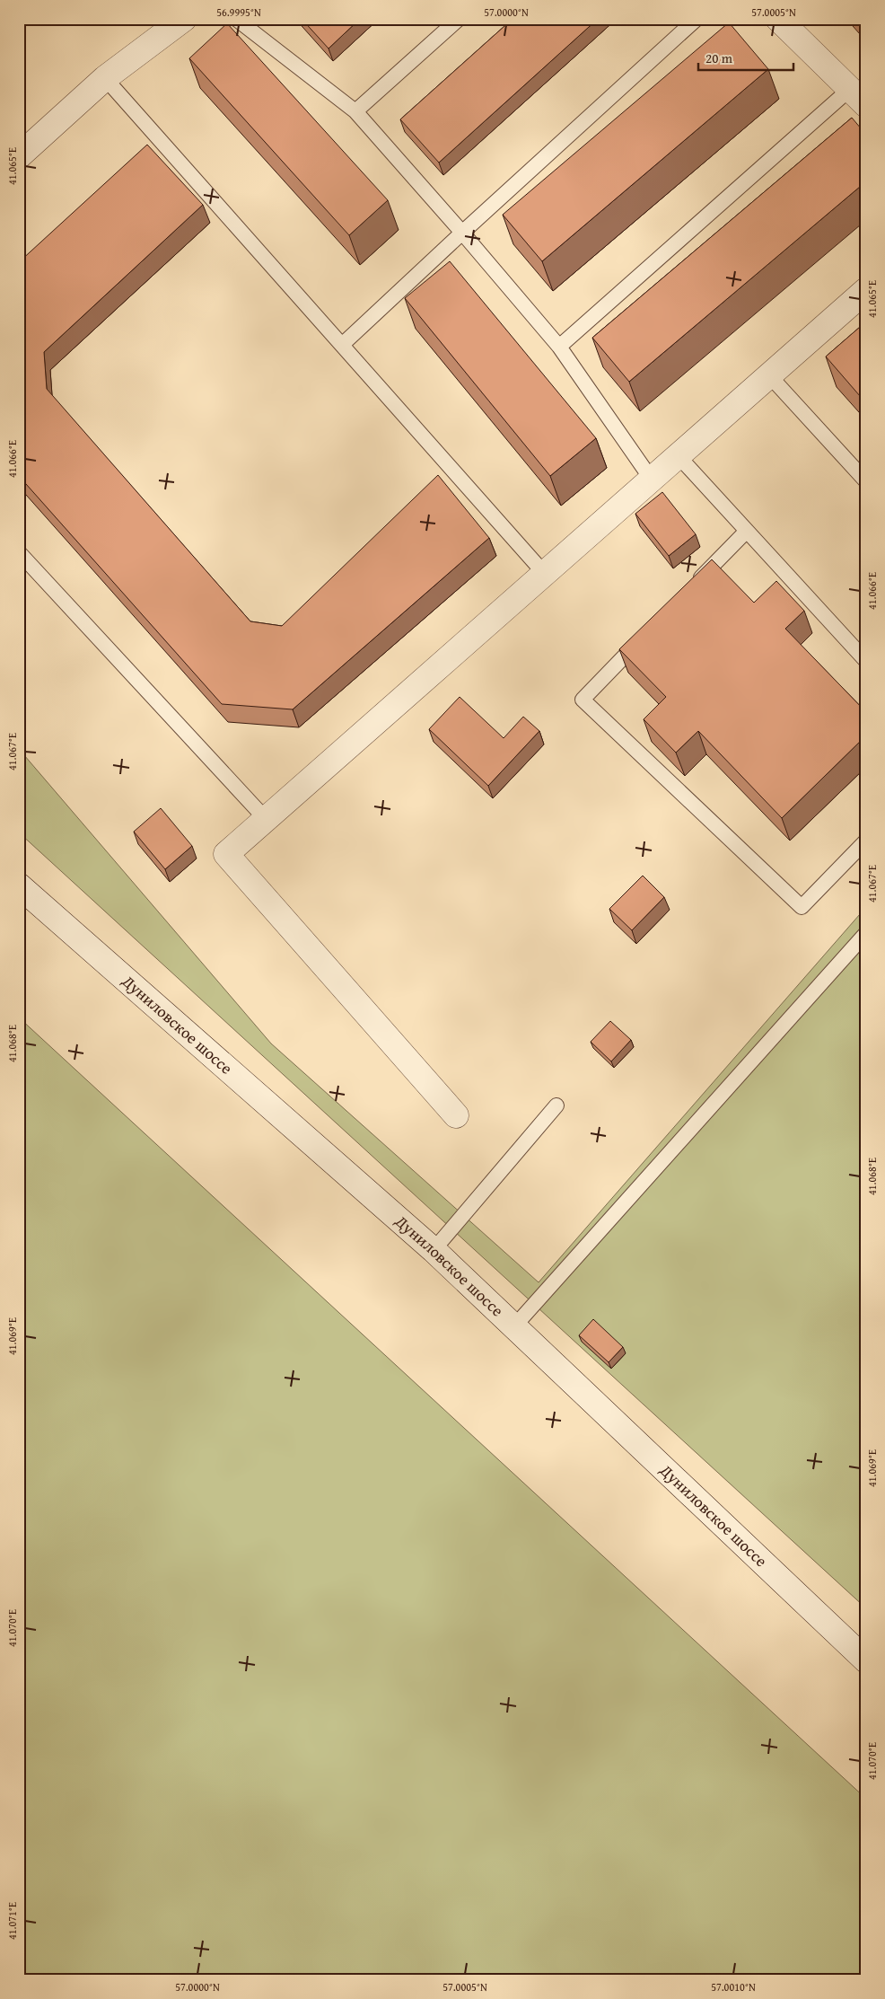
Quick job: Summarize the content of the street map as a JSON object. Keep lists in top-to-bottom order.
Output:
{
  "streets": {
    "street": ["Дуниловское шоссе"]
  },
  "scale_bar": "20 m",
  "coordinates": [
    "56.9995°N",
    "57.0000°N",
    "57.0005°N",
    "41.065°E",
    "41.066°E",
    "41.067°E",
    "41.068°E",
    "41.069°E",
    "41.070°E",
    "41.071°E",
    "57.0010°N"
  ]
}
